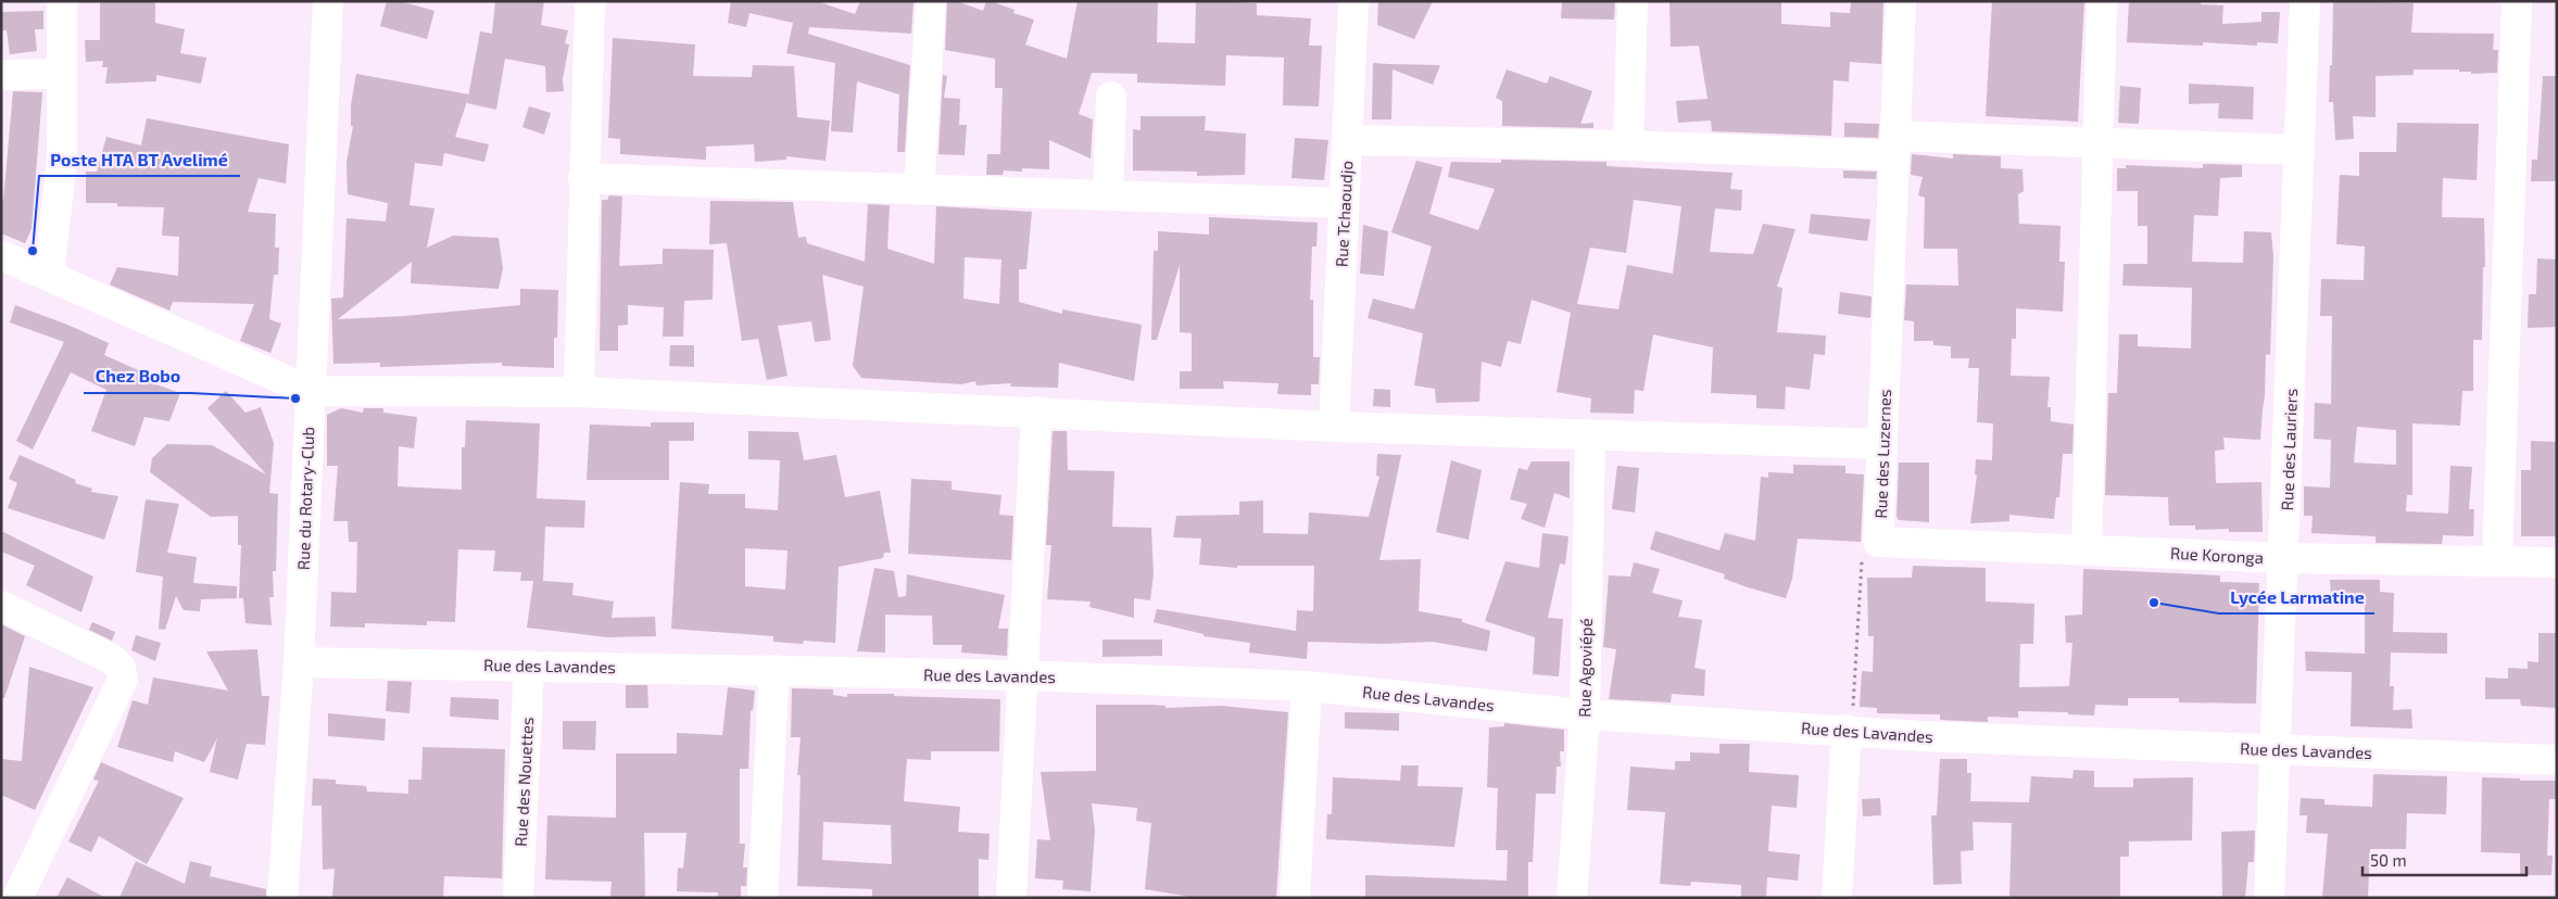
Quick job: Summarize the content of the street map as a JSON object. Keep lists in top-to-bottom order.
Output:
{
  "streets": {
    "street": [
      "Rue Tchaoudjo",
      "Rue des Lauriers",
      "Rue des Luzernes",
      "Rue du Rotary-Club",
      "Rue Koronga",
      "Rue des Lavandes",
      "Rue Agoviépé",
      "Rue des Nouettes"
    ]
  },
  "crossings": [
    ["Rue des Lauriers", "Rue Koronga"],
    ["Rue des Lauriers", "Rue des Lavandes"],
    ["Rue des Luzernes", "Rue Koronga"],
    ["Rue des Luzernes", "Rue des Lavandes"],
    ["Rue du Rotary-Club", "Rue des Lavandes"],
    ["Rue des Lavandes", "Rue Agoviépé"],
    ["Rue des Lavandes", "Rue des Nouettes"]
  ],
  "places": ["Poste HTA BT Avelimé", "Chez Bobo", "Lycée Larmatine"],
  "scale_bar": "50 m"
}
